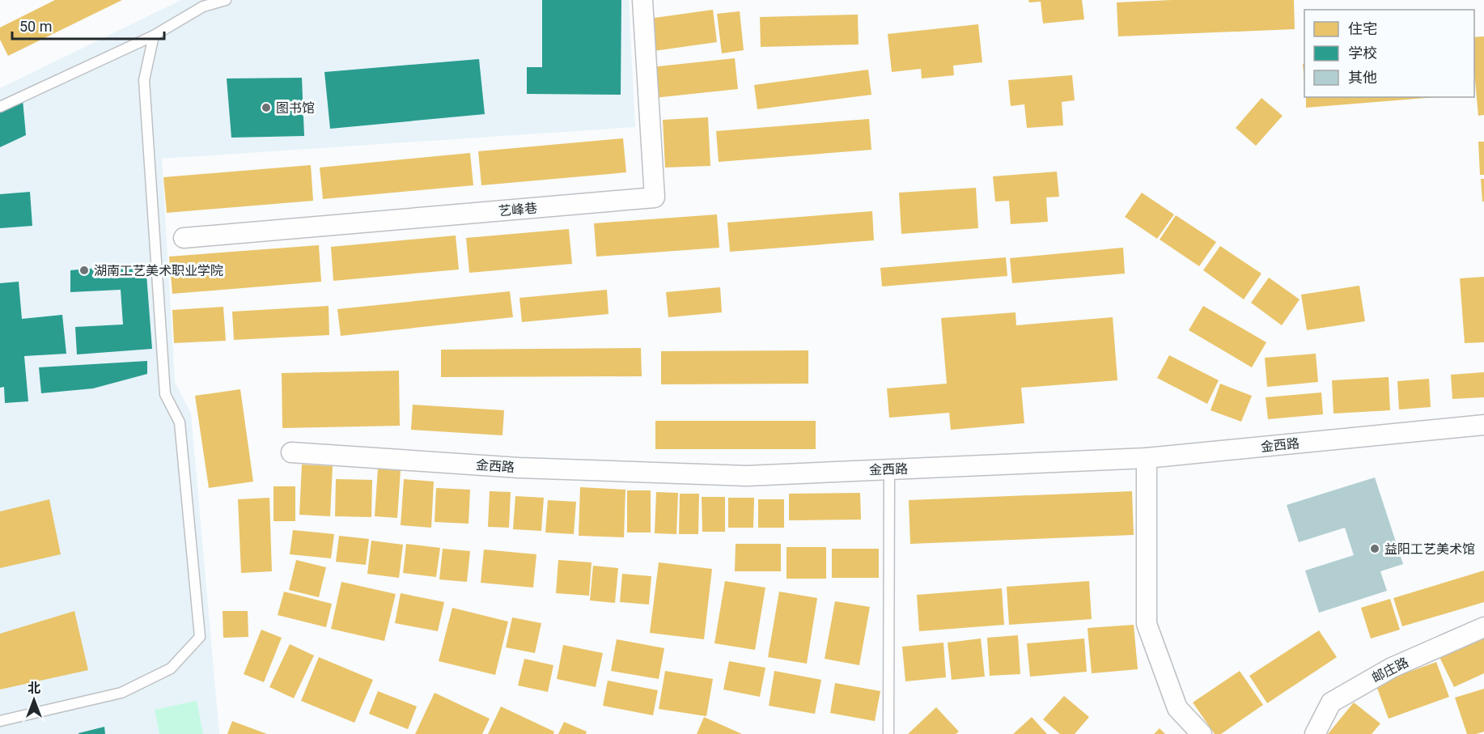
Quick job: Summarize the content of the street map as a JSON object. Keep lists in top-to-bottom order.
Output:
{
  "streets": {
    "street": ["艺峰巷", "金西路", "邮庄路"]
  },
  "places": ["图书馆", "湖南工艺美术职业学院", "益阳工艺美术馆"],
  "legend": ["住宅", "学校", "其他"],
  "scale_bar": "50 m",
  "north": "top"
}
